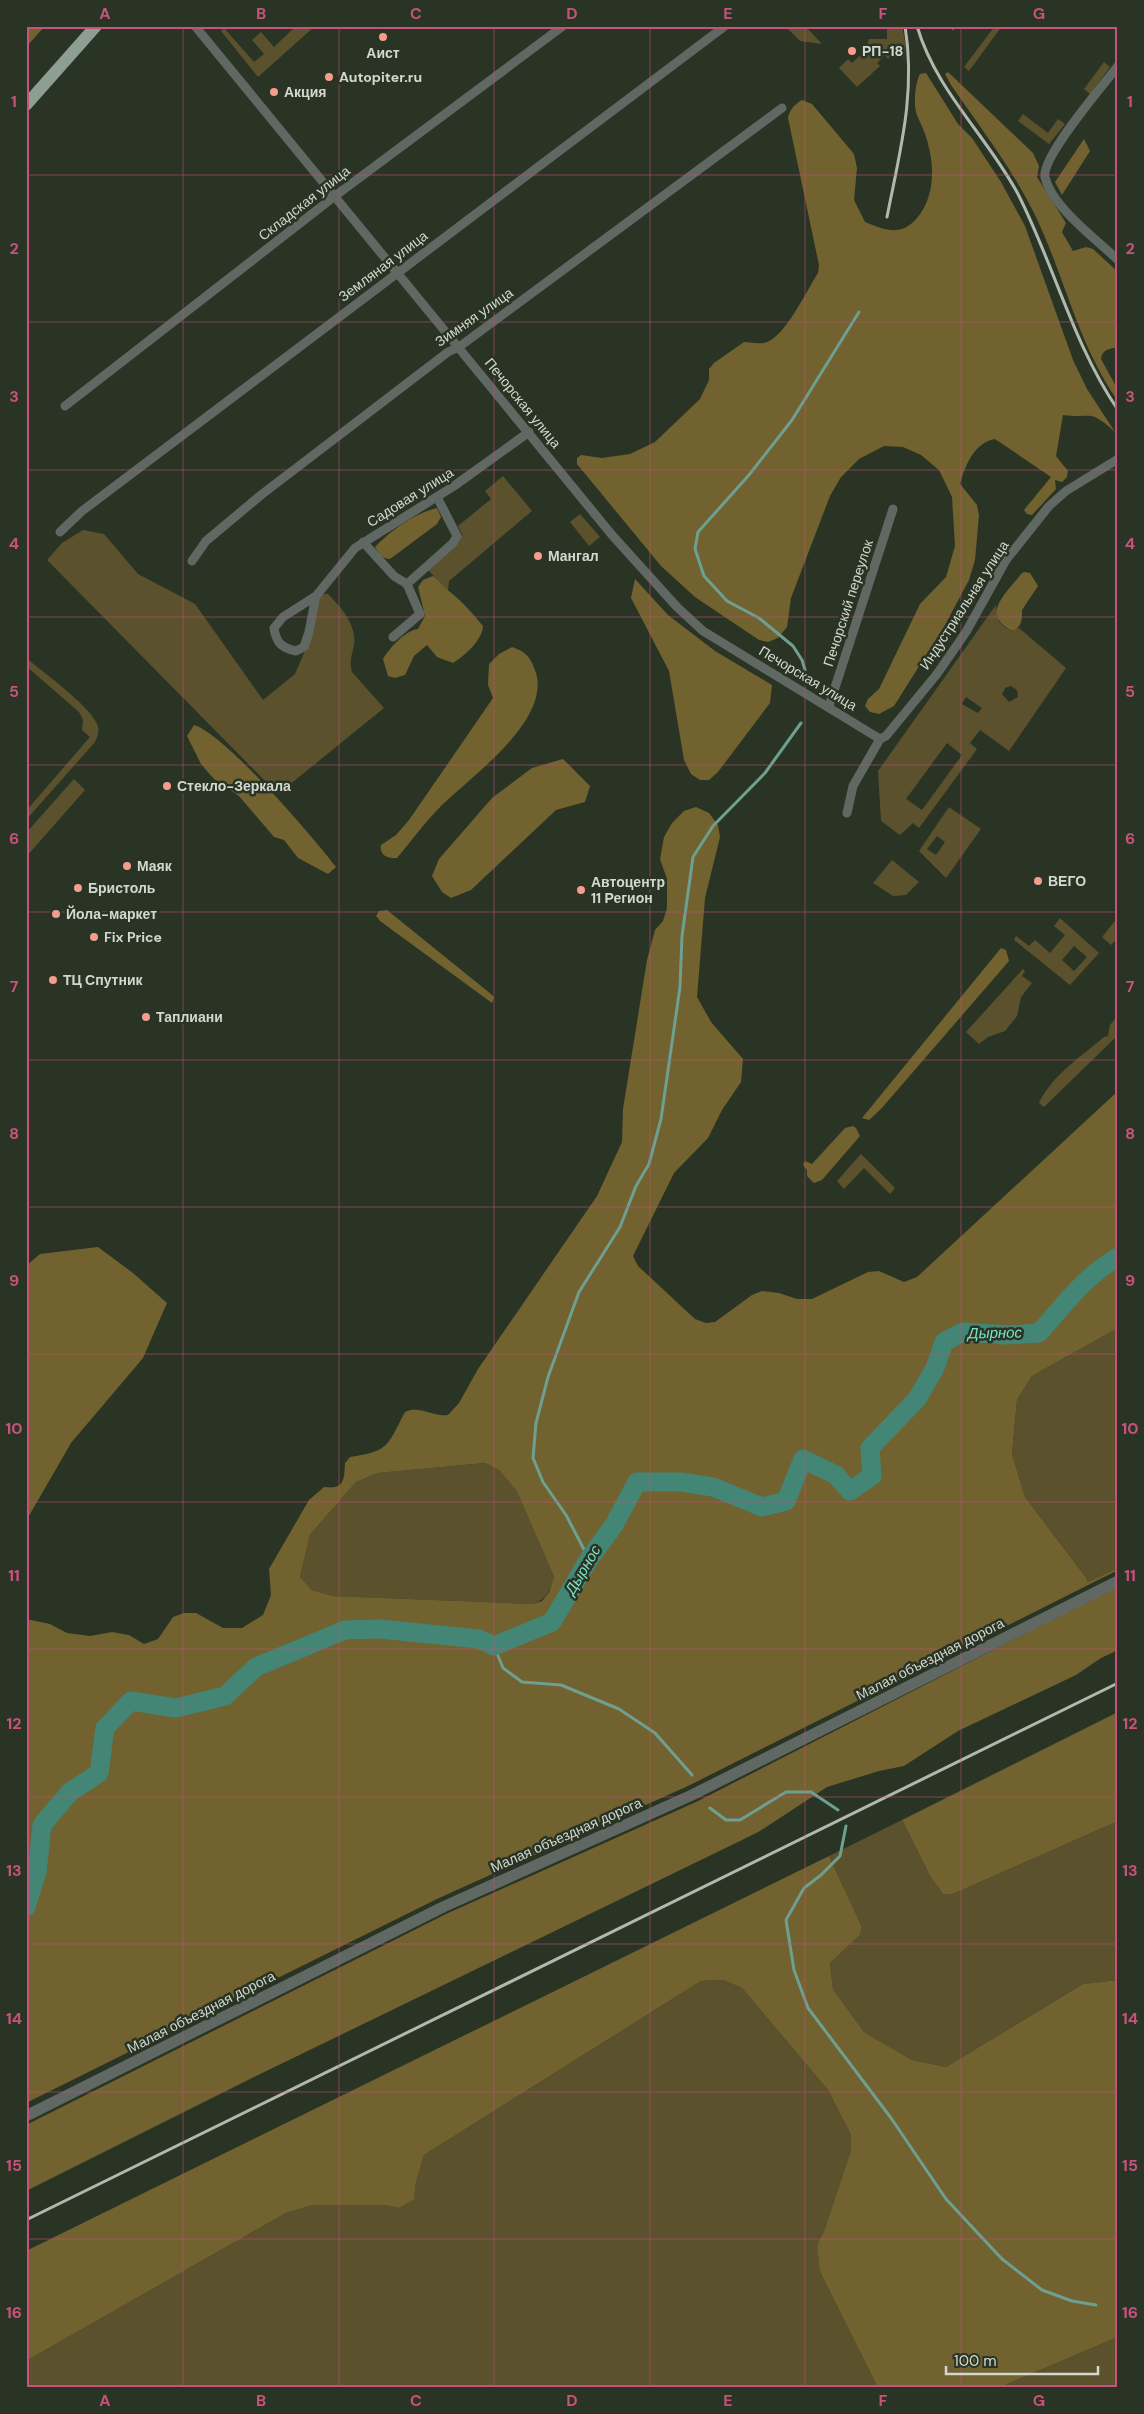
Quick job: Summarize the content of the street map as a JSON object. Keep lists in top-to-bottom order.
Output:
{
  "streets": {
    "street": [
      "Складская улица",
      "Земляная улица",
      "Зимняя улица",
      "Печорская улица",
      "Садовая улица",
      "Печорский переулок",
      "Индустриальная улица",
      "Малая объездная дорога"
    ]
  },
  "crossings": [
    ["Складская улица", "Печорская улица"],
    ["Земляная улица", "Печорская улица"],
    ["Зимняя улица", "Печорская улица"],
    ["Печорская улица", "Садовая улица"],
    ["Печорская улица", "Печорский переулок"],
    ["Печорская улица", "Индустриальная улица"]
  ],
  "water": ["Дырнос"],
  "places": [
    "Аист",
    "РП-18",
    "Autopiter.ru",
    "Акция",
    "Мангал",
    "Стекло-Зеркала",
    "Маяк",
    "ВЕГО",
    "Бристоль",
    "Автоцентр 11 Регион",
    "Йола-маркет",
    "Fix Price",
    "ТЦ Спутник",
    "Таплиани"
  ],
  "scale_bar": "100 m",
  "grid": {
    "columns": [
      "A",
      "B",
      "C",
      "D",
      "E",
      "F",
      "G"
    ],
    "rows": [
      "1",
      "2",
      "3",
      "4",
      "5",
      "6",
      "7",
      "8",
      "9",
      "10",
      "11",
      "12",
      "13",
      "14",
      "15",
      "16"
    ]
  }
}
